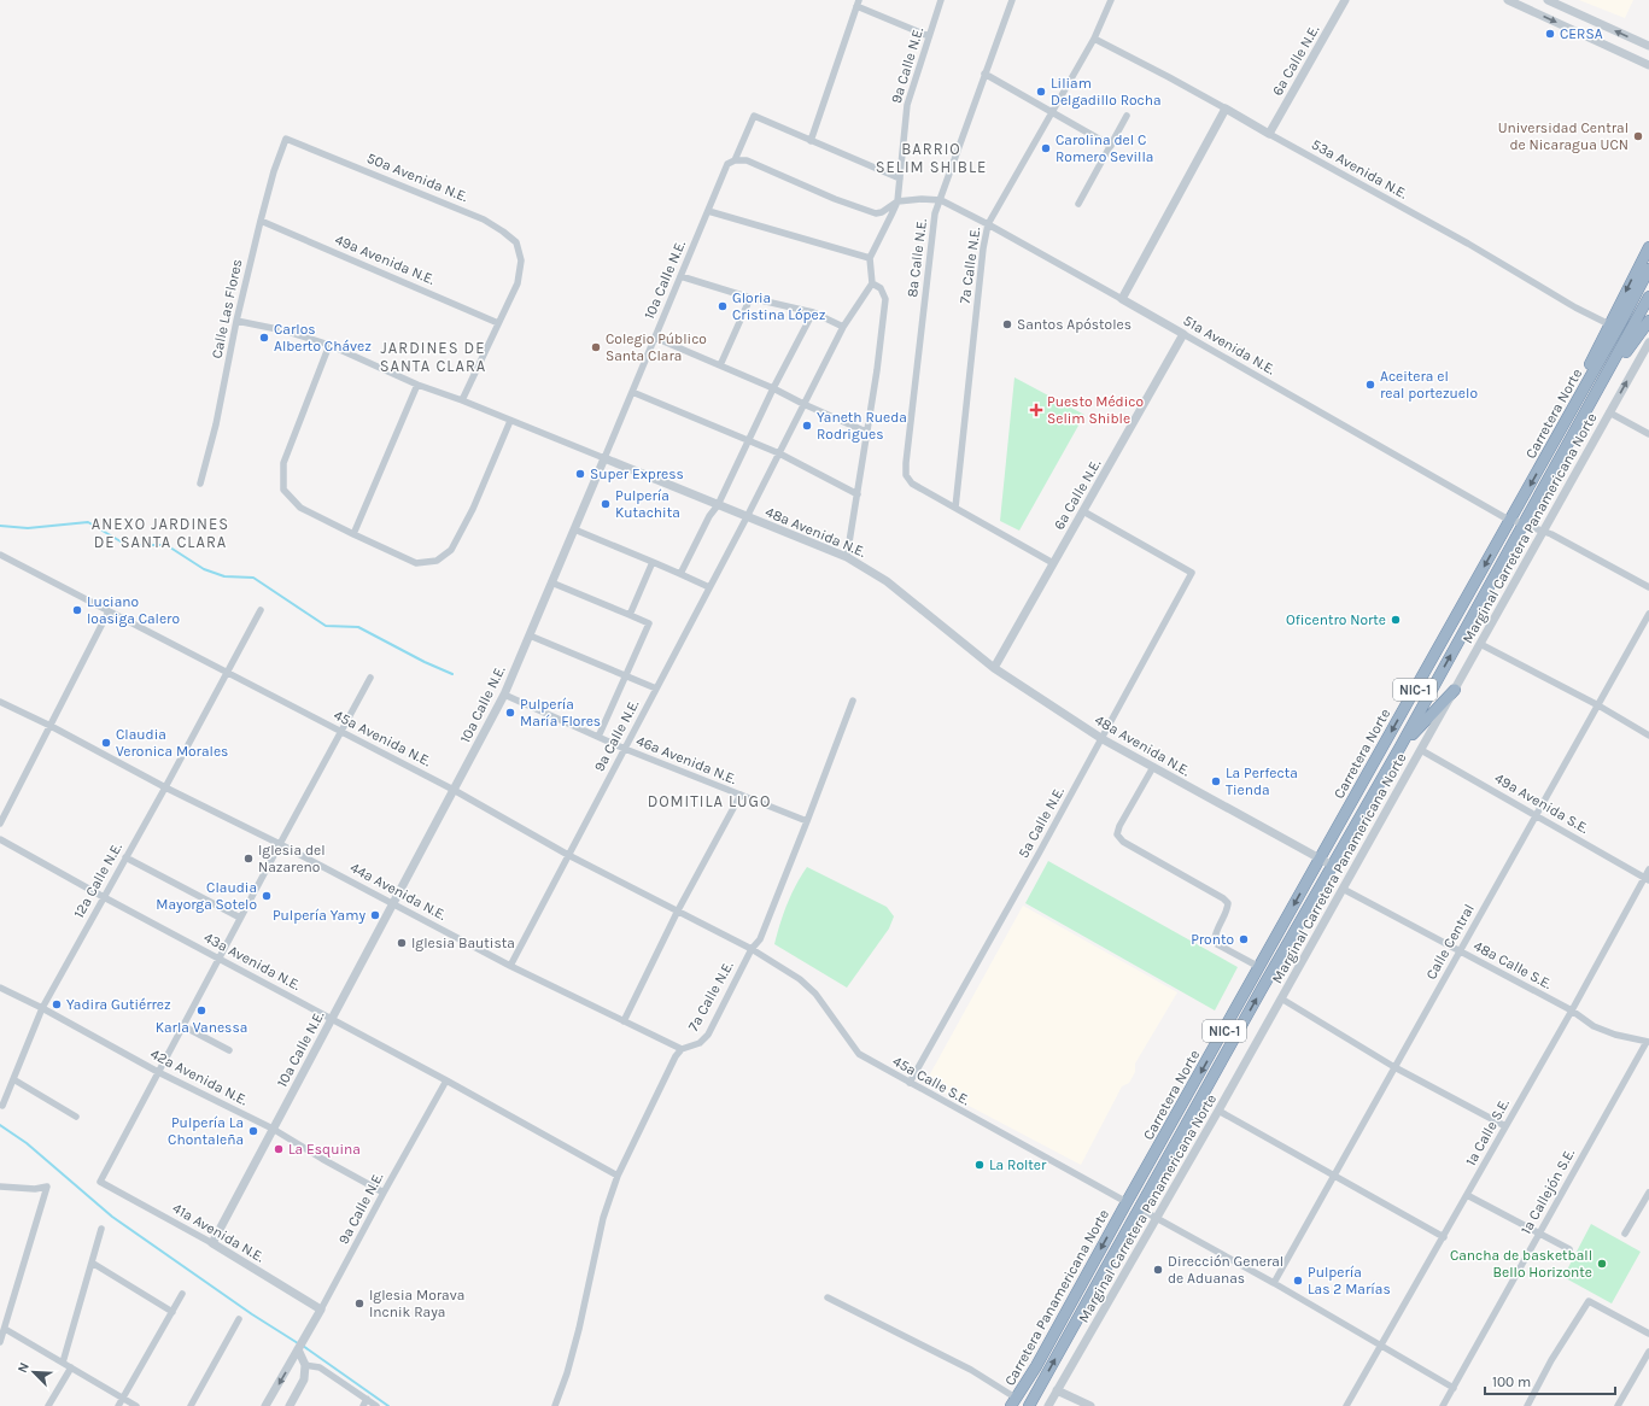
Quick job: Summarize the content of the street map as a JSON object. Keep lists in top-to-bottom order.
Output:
{
  "streets": {
    "highway": ["Carretera Norte", "NIC-1", "Carretera Panamericana Norte"],
    "street": [
      "6a Calle N.E.",
      "9a Calle N.E.",
      "53a Avenida N.E.",
      "50a Avenida N.E.",
      "8a Calle N.E.",
      "49a Avenida N.E.",
      "7a Calle N.E.",
      "10a Calle N.E.",
      "Calle Las Flores",
      "51a Avenida N.E.",
      "Marginal Carretera Panamericana Norte",
      "48a Avenida N.E.",
      "45a Avenida N.E.",
      "46a Avenida N.E.",
      "49a Avenida S.E.",
      "5a Calle N.E.",
      "12a Calle N.E.",
      "44a Avenida N.E.",
      "Calle Central",
      "43a Avenida N.E.",
      "48a Calle S.E.",
      "42a Avenida N.E.",
      "45a Calle S.E.",
      "1a Calle S.E.",
      "1a Callejón S.E.",
      "41a Avenida N.E."
    ]
  },
  "crossings": [
    ["6a Calle N.E.", "53a Avenida N.E."],
    ["6a Calle N.E.", "51a Avenida N.E."],
    ["6a Calle N.E.", "48a Avenida N.E."],
    ["6a Calle N.E.", "5a Calle N.E."],
    ["9a Calle N.E.", "51a Avenida N.E."],
    ["9a Calle N.E.", "48a Avenida N.E."],
    ["9a Calle N.E.", "45a Avenida N.E."],
    ["9a Calle N.E.", "46a Avenida N.E."],
    ["9a Calle N.E.", "44a Avenida N.E."],
    ["9a Calle N.E.", "43a Avenida N.E."],
    ["9a Calle N.E.", "42a Avenida N.E."],
    ["9a Calle N.E.", "41a Avenida N.E."],
    ["53a Avenida N.E.", "7a Calle N.E."],
    ["50a Avenida N.E.", "49a Avenida N.E."],
    ["50a Avenida N.E.", "Calle Las Flores"],
    ["8a Calle N.E.", "7a Calle N.E."],
    ["8a Calle N.E.", "51a Avenida N.E."],
    ["49a Avenida N.E.", "Calle Las Flores"],
    ["7a Calle N.E.", "51a Avenida N.E."],
    ["7a Calle N.E.", "45a Avenida N.E."],
    ["7a Calle N.E.", "46a Avenida N.E."],
    ["7a Calle N.E.", "44a Avenida N.E."],
    ["7a Calle N.E.", "43a Avenida N.E."],
    ["7a Calle N.E.", "45a Calle S.E."],
    ["10a Calle N.E.", "48a Avenida N.E."],
    ["10a Calle N.E.", "45a Avenida N.E."],
    ["10a Calle N.E.", "46a Avenida N.E."],
    ["10a Calle N.E.", "44a Avenida N.E."],
    ["10a Calle N.E.", "43a Avenida N.E."],
    ["10a Calle N.E.", "42a Avenida N.E."],
    ["10a Calle N.E.", "41a Avenida N.E."],
    ["Calle Las Flores", "48a Avenida N.E."],
    ["51a Avenida N.E.", "Carretera Norte"],
    ["51a Avenida N.E.", "Marginal Carretera Panamericana Norte"],
    ["Carretera Norte", "48a Avenida N.E."],
    ["Carretera Norte", "45a Calle S.E."],
    ["Carretera Norte", "Carretera Panamericana Norte"],
    ["Marginal Carretera Panamericana Norte", "49a Avenida S.E."],
    ["Marginal Carretera Panamericana Norte", "48a Calle S.E."],
    ["48a Avenida N.E.", "5a Calle N.E."],
    ["45a Avenida N.E.", "12a Calle N.E."],
    ["45a Avenida N.E.", "45a Calle S.E."],
    ["49a Avenida S.E.", "Calle Central"],
    ["49a Avenida S.E.", "1a Calle S.E."],
    ["5a Calle N.E.", "45a Calle S.E."],
    ["12a Calle N.E.", "44a Avenida N.E."],
    ["12a Calle N.E.", "43a Avenida N.E."],
    ["12a Calle N.E.", "42a Avenida N.E."],
    ["Calle Central", "48a Calle S.E."],
    ["48a Calle S.E.", "1a Calle S.E."],
    ["48a Calle S.E.", "1a Callejón S.E."],
    ["42a Avenida N.E.", "41a Avenida N.E."],
    ["45a Calle S.E.", "Carretera Panamericana Norte"]
  ],
  "districts": [
    "BARRIO SELIM SHIBLE",
    "JARDINES DE SANTA CLARA",
    "ANEXO JARDINES DE SANTA CLARA",
    "DOMITILA LUGO"
  ],
  "places": {
    "other": [
      "CERSA",
      "Liliam Delgadillo Rocha",
      "Universidad Central de Nicaragua UCN",
      "Carolina del C Romero Sevilla",
      "Gloria Cristina López",
      "Santos Apóstoles",
      "Carlos Alberto Chávez",
      "Colegio Público Santa Clara",
      "Aceitera el real portezuelo",
      "Yaneth Rueda Rodrigues",
      "Super Express",
      "Pulpería Kutachita",
      "Luciano loasiga Calero",
      "Oficentro Norte",
      "Pulpería María Flores",
      "Claudia Veronica Morales",
      "La Perfecta Tienda",
      "Iglesia del Nazareno",
      "Claudia Mayorga Sotelo",
      "Pulpería Yamy",
      "Pronto",
      "Iglesia Bautista",
      "Yadira Gutiérrez",
      "Karla Vanessa",
      "Pulpería La Chontaleña",
      "La Esquina",
      "La Rolter",
      "Cancha de basketball Bello Horizonte",
      "Dirección General de Aduanas",
      "Pulpería Las 2 Marías",
      "Iglesia Morava Incnik Raya"
    ],
    "health": ["Puesto Médico Selim Shible"]
  },
  "scale_bar": "100 m",
  "north": "top left"
}
